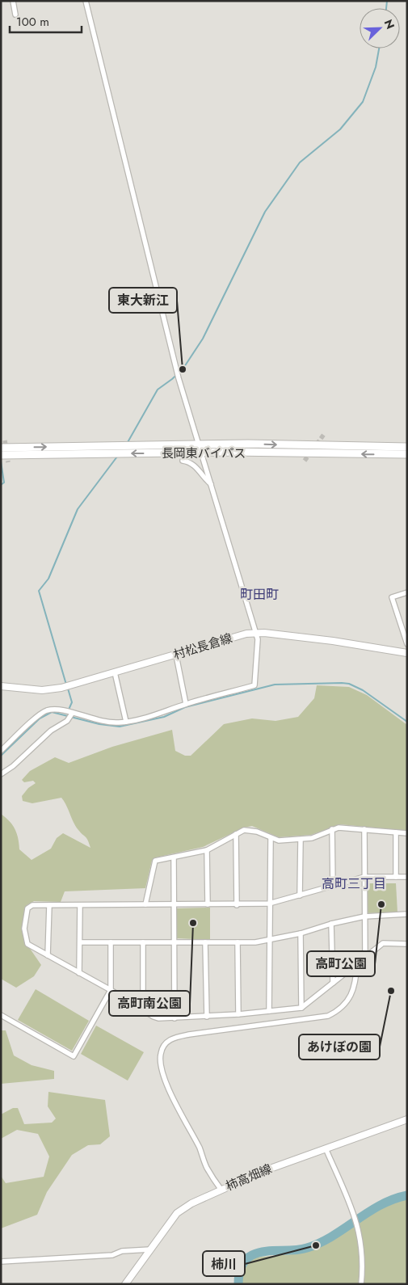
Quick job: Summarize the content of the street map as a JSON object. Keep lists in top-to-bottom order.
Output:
{
  "streets": {
    "highway": ["長岡東バイパス"],
    "main road": ["村松長倉線", "柿高畑線"]
  },
  "districts": ["町田町", "高町三丁目"],
  "places": [
    "東大新江",
    "高町公園",
    "高町南公園",
    "あけぼの園",
    "柿川"
  ],
  "scale_bar": "100 m",
  "north": "top right"
}
